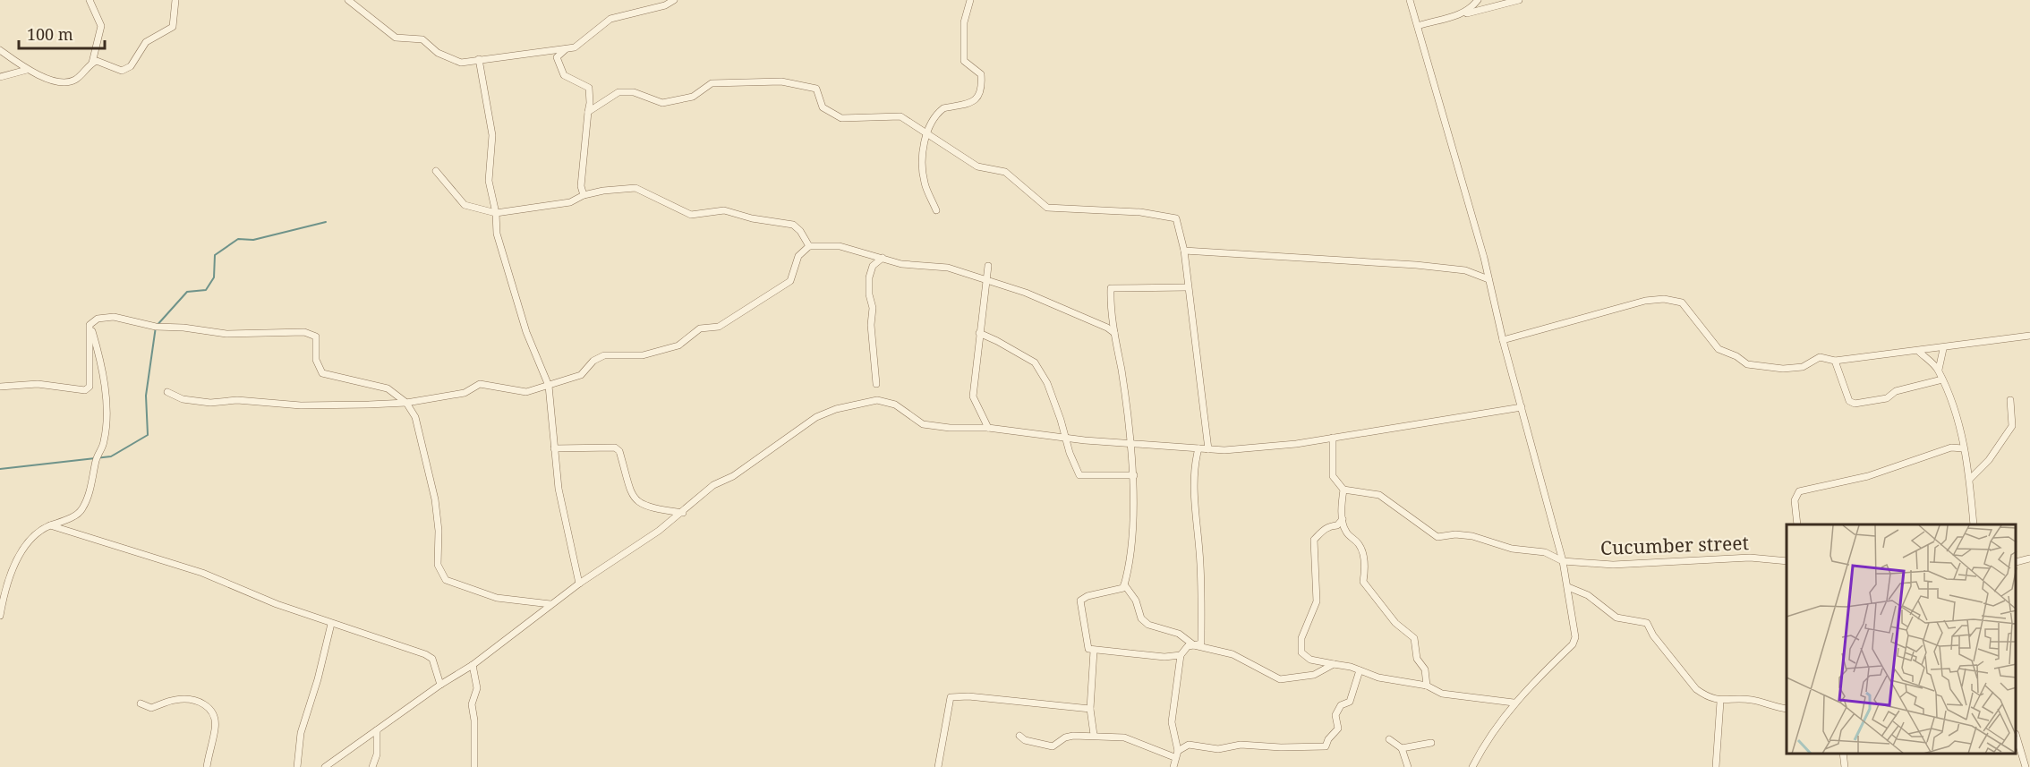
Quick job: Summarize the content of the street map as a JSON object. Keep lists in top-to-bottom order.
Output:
{
  "streets": {
    "street": ["Cucumber street"]
  },
  "scale_bar": "100 m"
}
